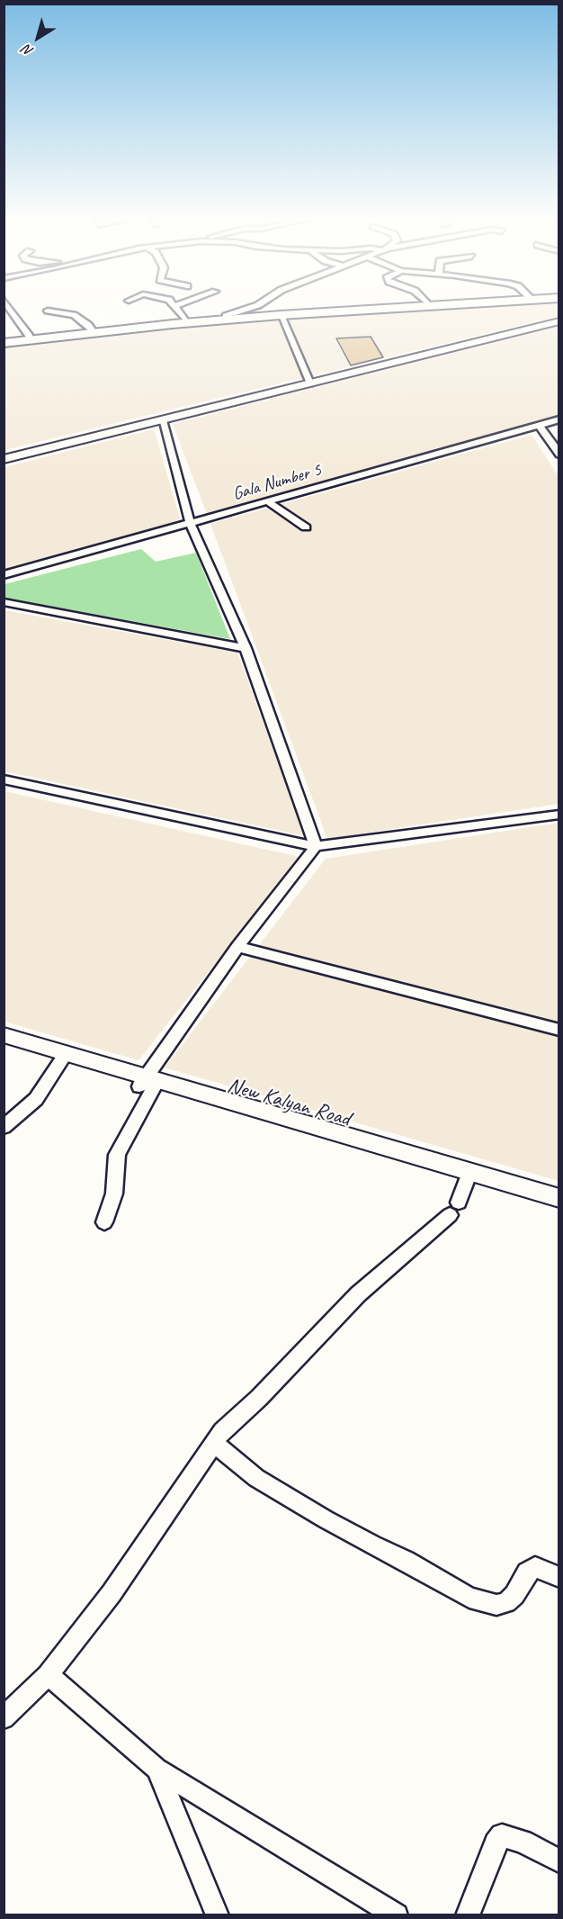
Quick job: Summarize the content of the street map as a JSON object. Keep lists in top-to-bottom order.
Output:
{
  "streets": {
    "street": ["Gala Number 5", "New Kalyan Road"]
  },
  "north": "bottom left"
}
